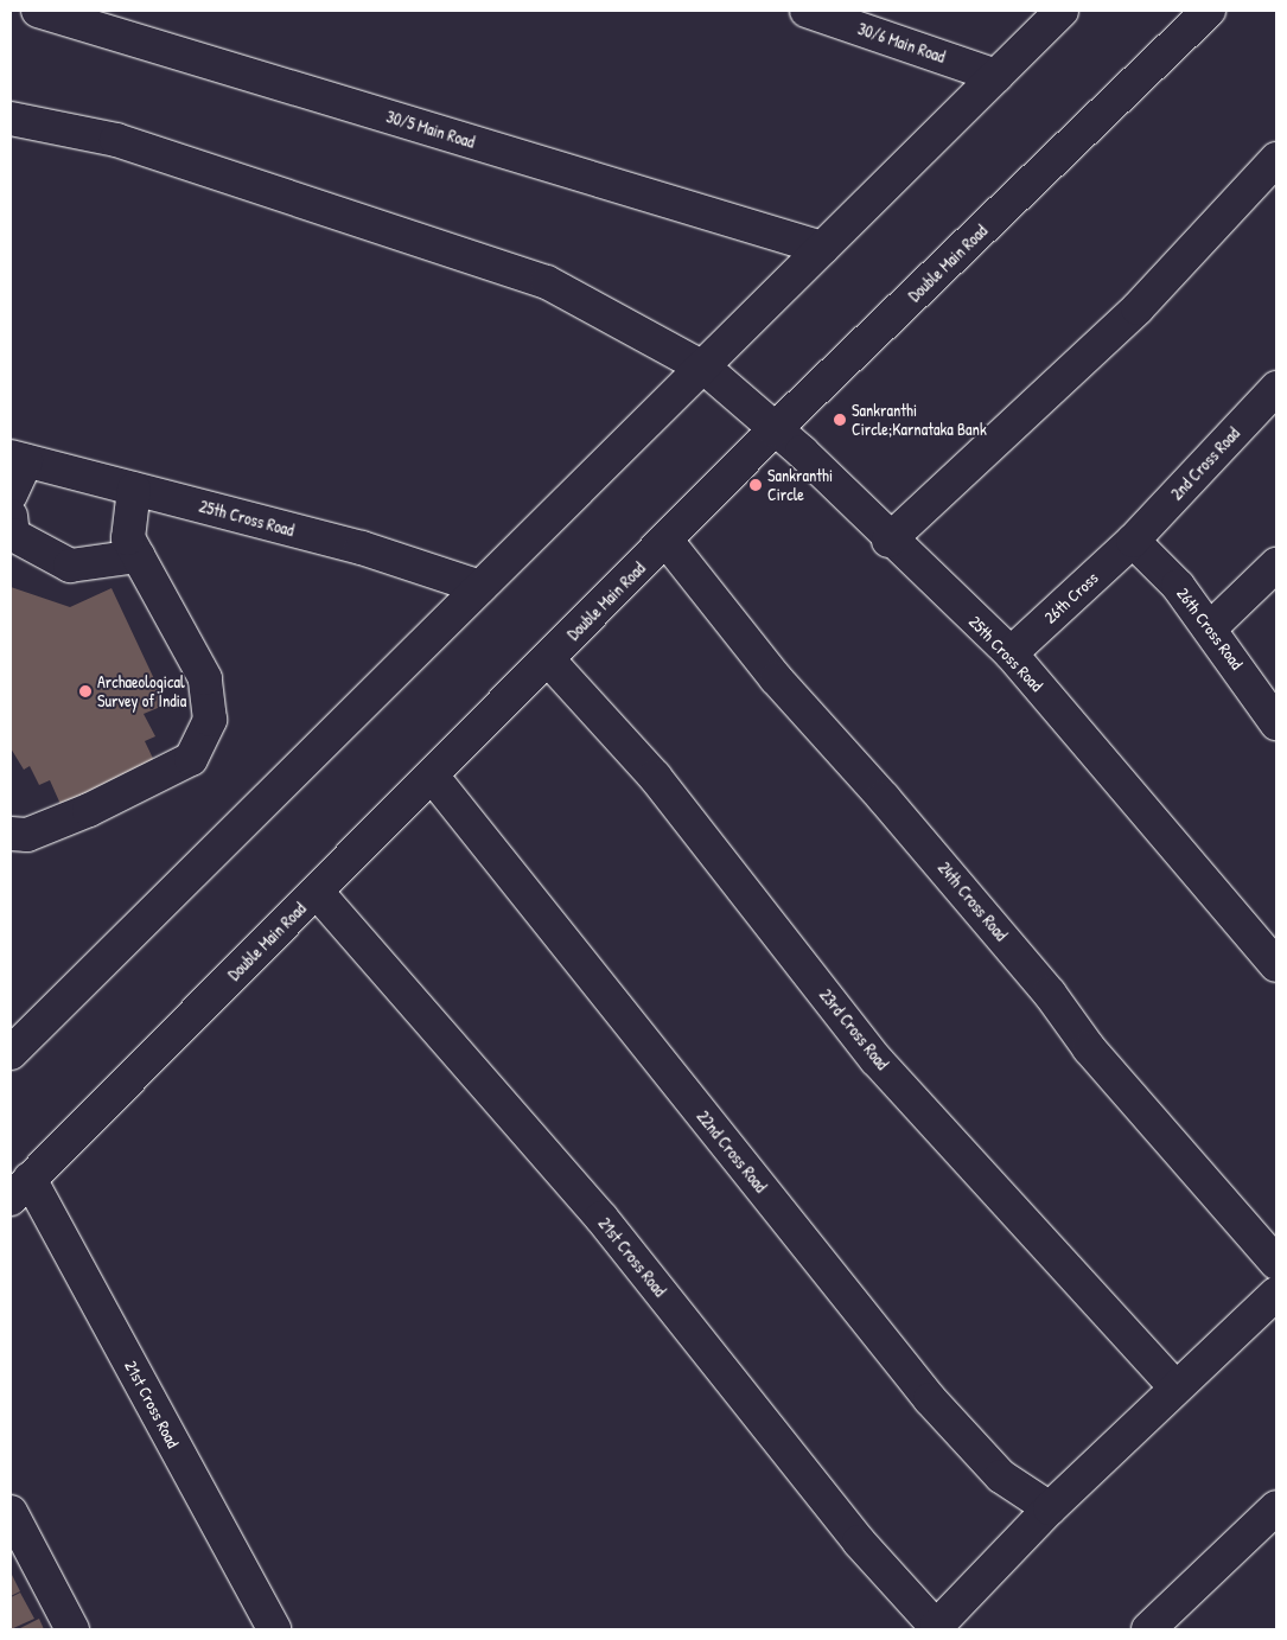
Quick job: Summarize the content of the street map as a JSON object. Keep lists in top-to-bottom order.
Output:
{
  "streets": {
    "street": [
      "30/6 Main Road",
      "30/5 Main Road",
      "Double Main Road",
      "2nd Cross Road",
      "25th Cross Road",
      "26th Cross",
      "26th Cross Road",
      "24th Cross Road",
      "23rd Cross Road",
      "22nd Cross Road",
      "21st Cross Road"
    ]
  },
  "crossings": [
    ["Double Main Road", "25th Cross Road"],
    ["Double Main Road", "24th Cross Road"],
    ["Double Main Road", "23rd Cross Road"],
    ["Double Main Road", "22nd Cross Road"],
    ["Double Main Road", "21st Cross Road"],
    ["2nd Cross Road", "26th Cross"],
    ["2nd Cross Road", "26th Cross Road"],
    ["25th Cross Road", "26th Cross"],
    ["26th Cross", "26th Cross Road"]
  ],
  "places": ["Sankranthi Circle;Karnataka Bank", "Sankranthi Circle", "Archaeological Survey of India"]
}
